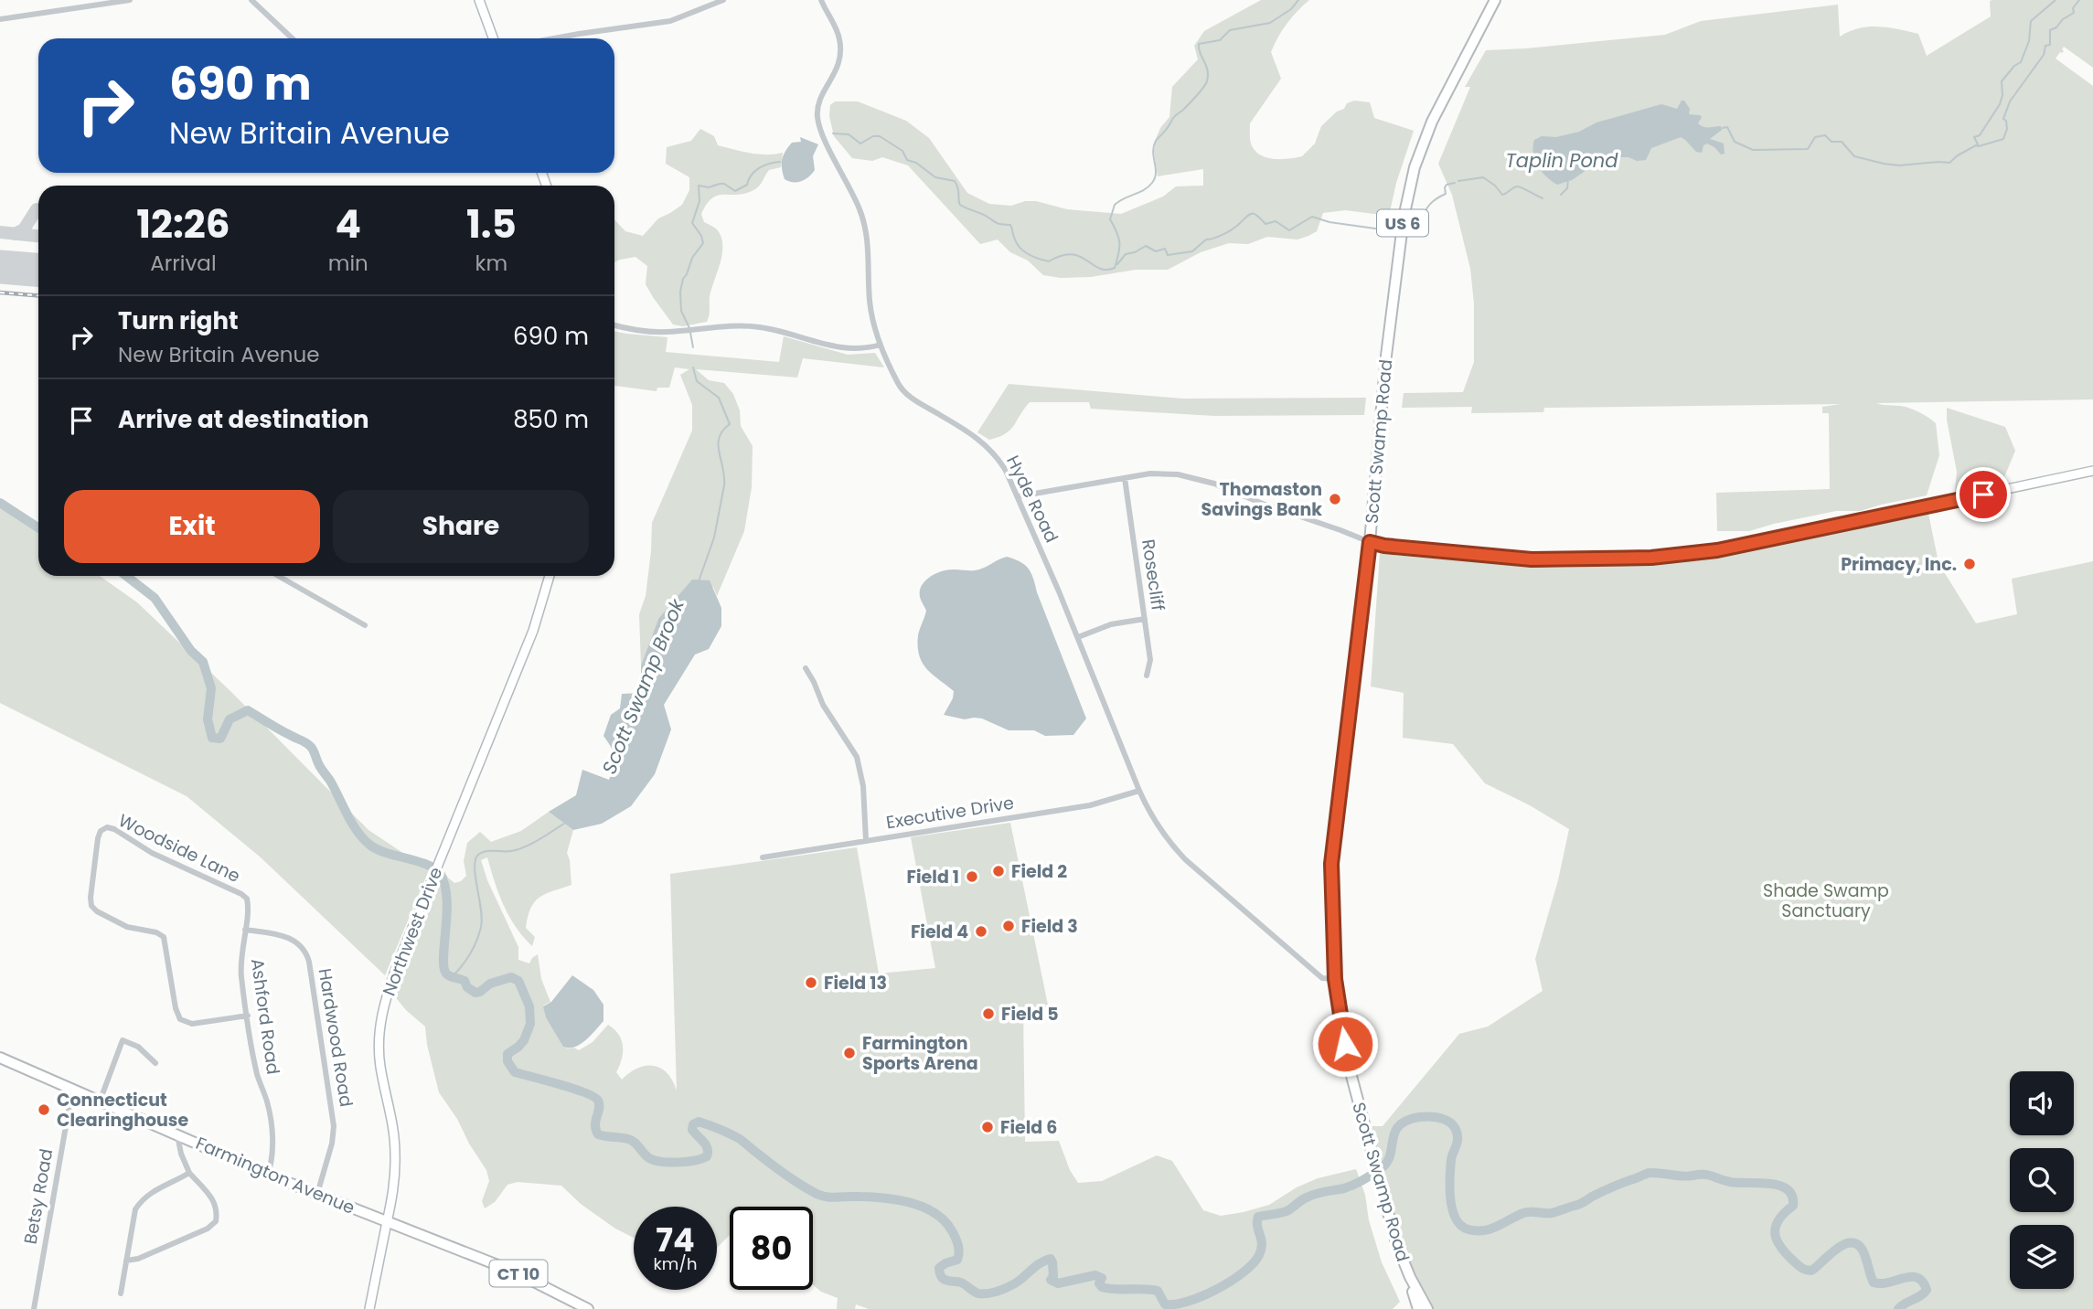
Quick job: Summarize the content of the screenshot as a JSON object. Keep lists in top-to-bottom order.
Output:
{
  "streets": {
    "highway": [
      "US 6",
      "Scott Swamp Road",
      "Farmington Avenue",
      "CT 10"
    ],
    "main road": ["Northwest Drive"],
    "street": [
      "Hyde Road",
      "Rosecliff",
      "Executive Drive",
      "Woodside Lane",
      "Ashford Road",
      "Hardwood Road",
      "Betsy Road"
    ]
  },
  "crossings": [
    ["Scott Swamp Road", "Hyde Road"],
    ["Hyde Road", "Executive Drive"],
    ["Woodside Lane", "Ashford Road"],
    ["Northwest Drive", "Farmington Avenue"],
    ["Ashford Road", "Hardwood Road"],
    ["Ashford Road", "Farmington Avenue"],
    ["Hardwood Road", "Farmington Avenue"],
    ["Farmington Avenue", "Betsy Road"]
  ],
  "water": ["Taplin Pond", "Scott Swamp Brook"],
  "parks": ["Shade Swamp Sanctuary"],
  "places": [
    "Thomaston Savings Bank",
    "Primacy, Inc.",
    "Field 2",
    "Field 1",
    "Field 3",
    "Field 4",
    "Field 13",
    "Field 5",
    "Farmington Sports Arena",
    "Connecticut Clearinghouse",
    "Field 6"
  ],
  "page": {
    "turn": ["690 m", "New Britain Avenue"],
    "eta": [
      "12:26",
      "Arrival",
      "4",
      "min",
      "1.5",
      "km"
    ],
    "list": [
      {
        "name": "Turn right",
        "note": "New Britain Avenue",
        "value": "690 m"
      },
      {
        "name": "Arrive at destination",
        "value": "850 m"
      }
    ],
    "buttons": ["Exit", "Share"],
    "speed": "74 km/h",
    "limit": "80"
  }
}
